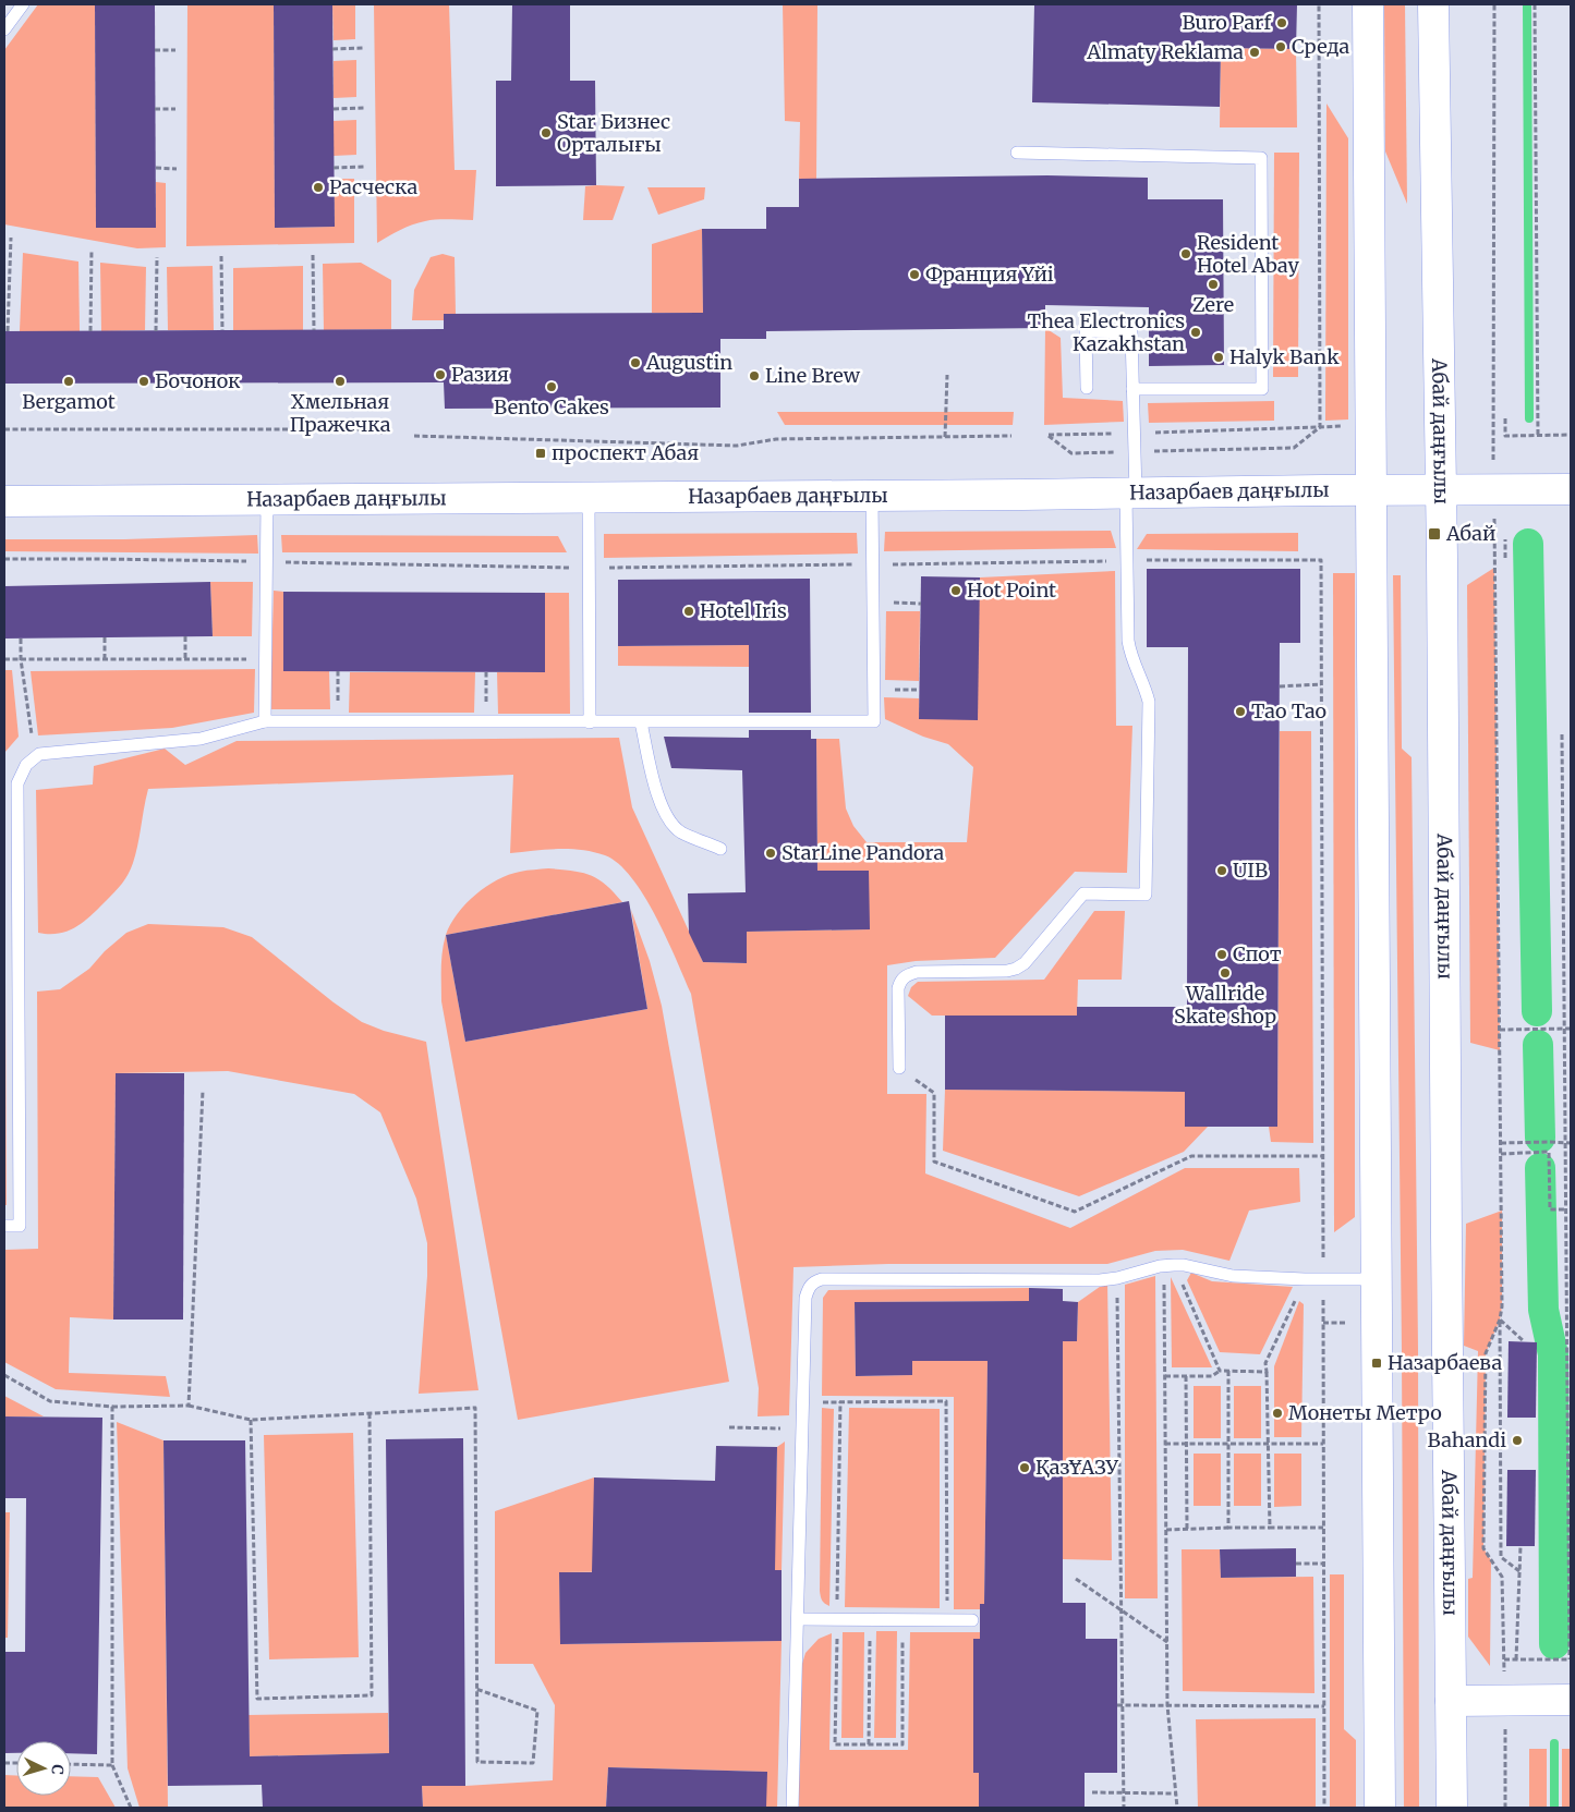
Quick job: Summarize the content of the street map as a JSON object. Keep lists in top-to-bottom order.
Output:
{
  "streets": {
    "main road": ["Абай даңғылы", "Назарбаев даңғылы"]
  },
  "crossings": [
    ["Абай даңғылы", "Назарбаев даңғылы"]
  ],
  "places": {
    "other": [
      "Buro Parf",
      "Среда",
      "Almaty Reklama",
      "Star Бизнес Орталығы",
      "Расческа",
      "Resident Hotel Abay",
      "Франция Үйі",
      "Zere",
      "Thea Electronics Kazakhstan",
      "Halyk Bank",
      "Augustin",
      "Разия",
      "Line Brew",
      "Bergamot",
      "Бочонок",
      "Хмельная Пражечка",
      "Bento Cakes",
      "Hot Point",
      "Hotel Iris",
      "Tao Tao",
      "StarLine Pandora",
      "UIB",
      "Спот",
      "Wallride Skate shop",
      "Монеты Метро",
      "Bahandi",
      "ҚазҰАЗУ"
    ],
    "transit": ["проспект Абая", "Абай", "Назарбаева"]
  },
  "north": "right"
}
